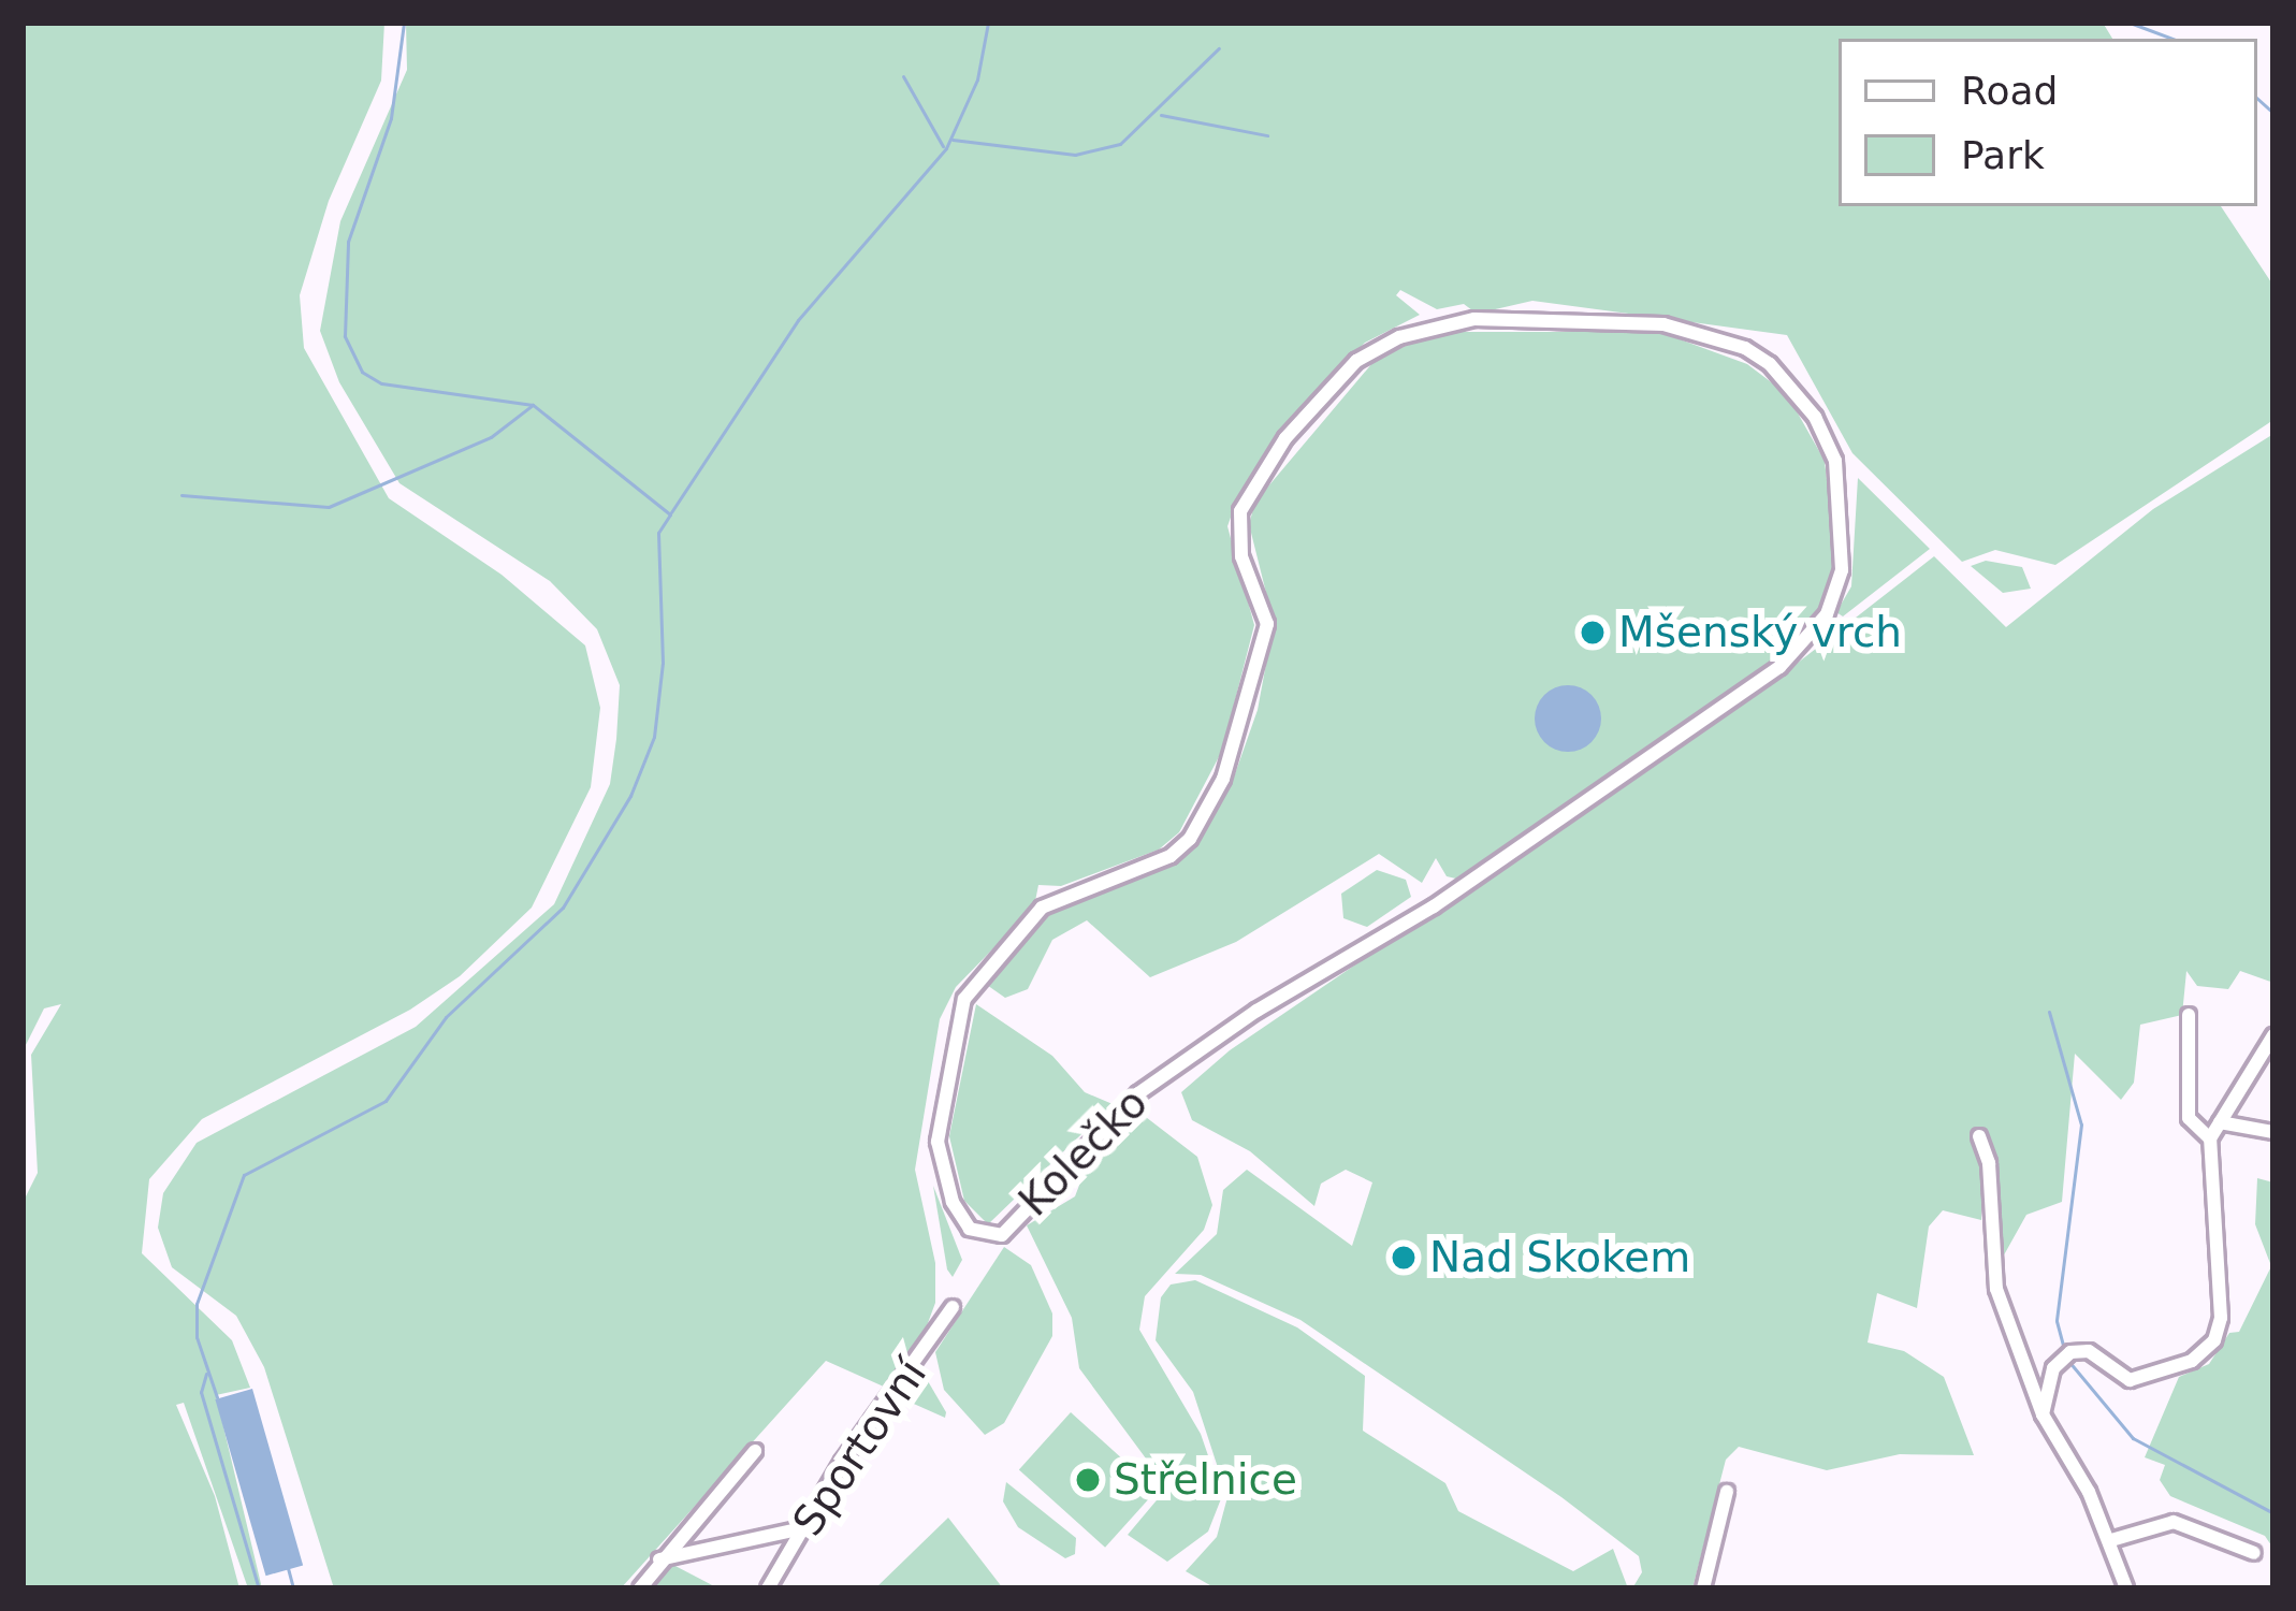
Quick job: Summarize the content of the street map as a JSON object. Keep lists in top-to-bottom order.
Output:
{
  "streets": {
    "street": ["Kolečko", "Sportovní"]
  },
  "places": ["Mšenský vrch", "Nad Skokem", "Střelnice"],
  "legend": ["Road", "Park"]
}
